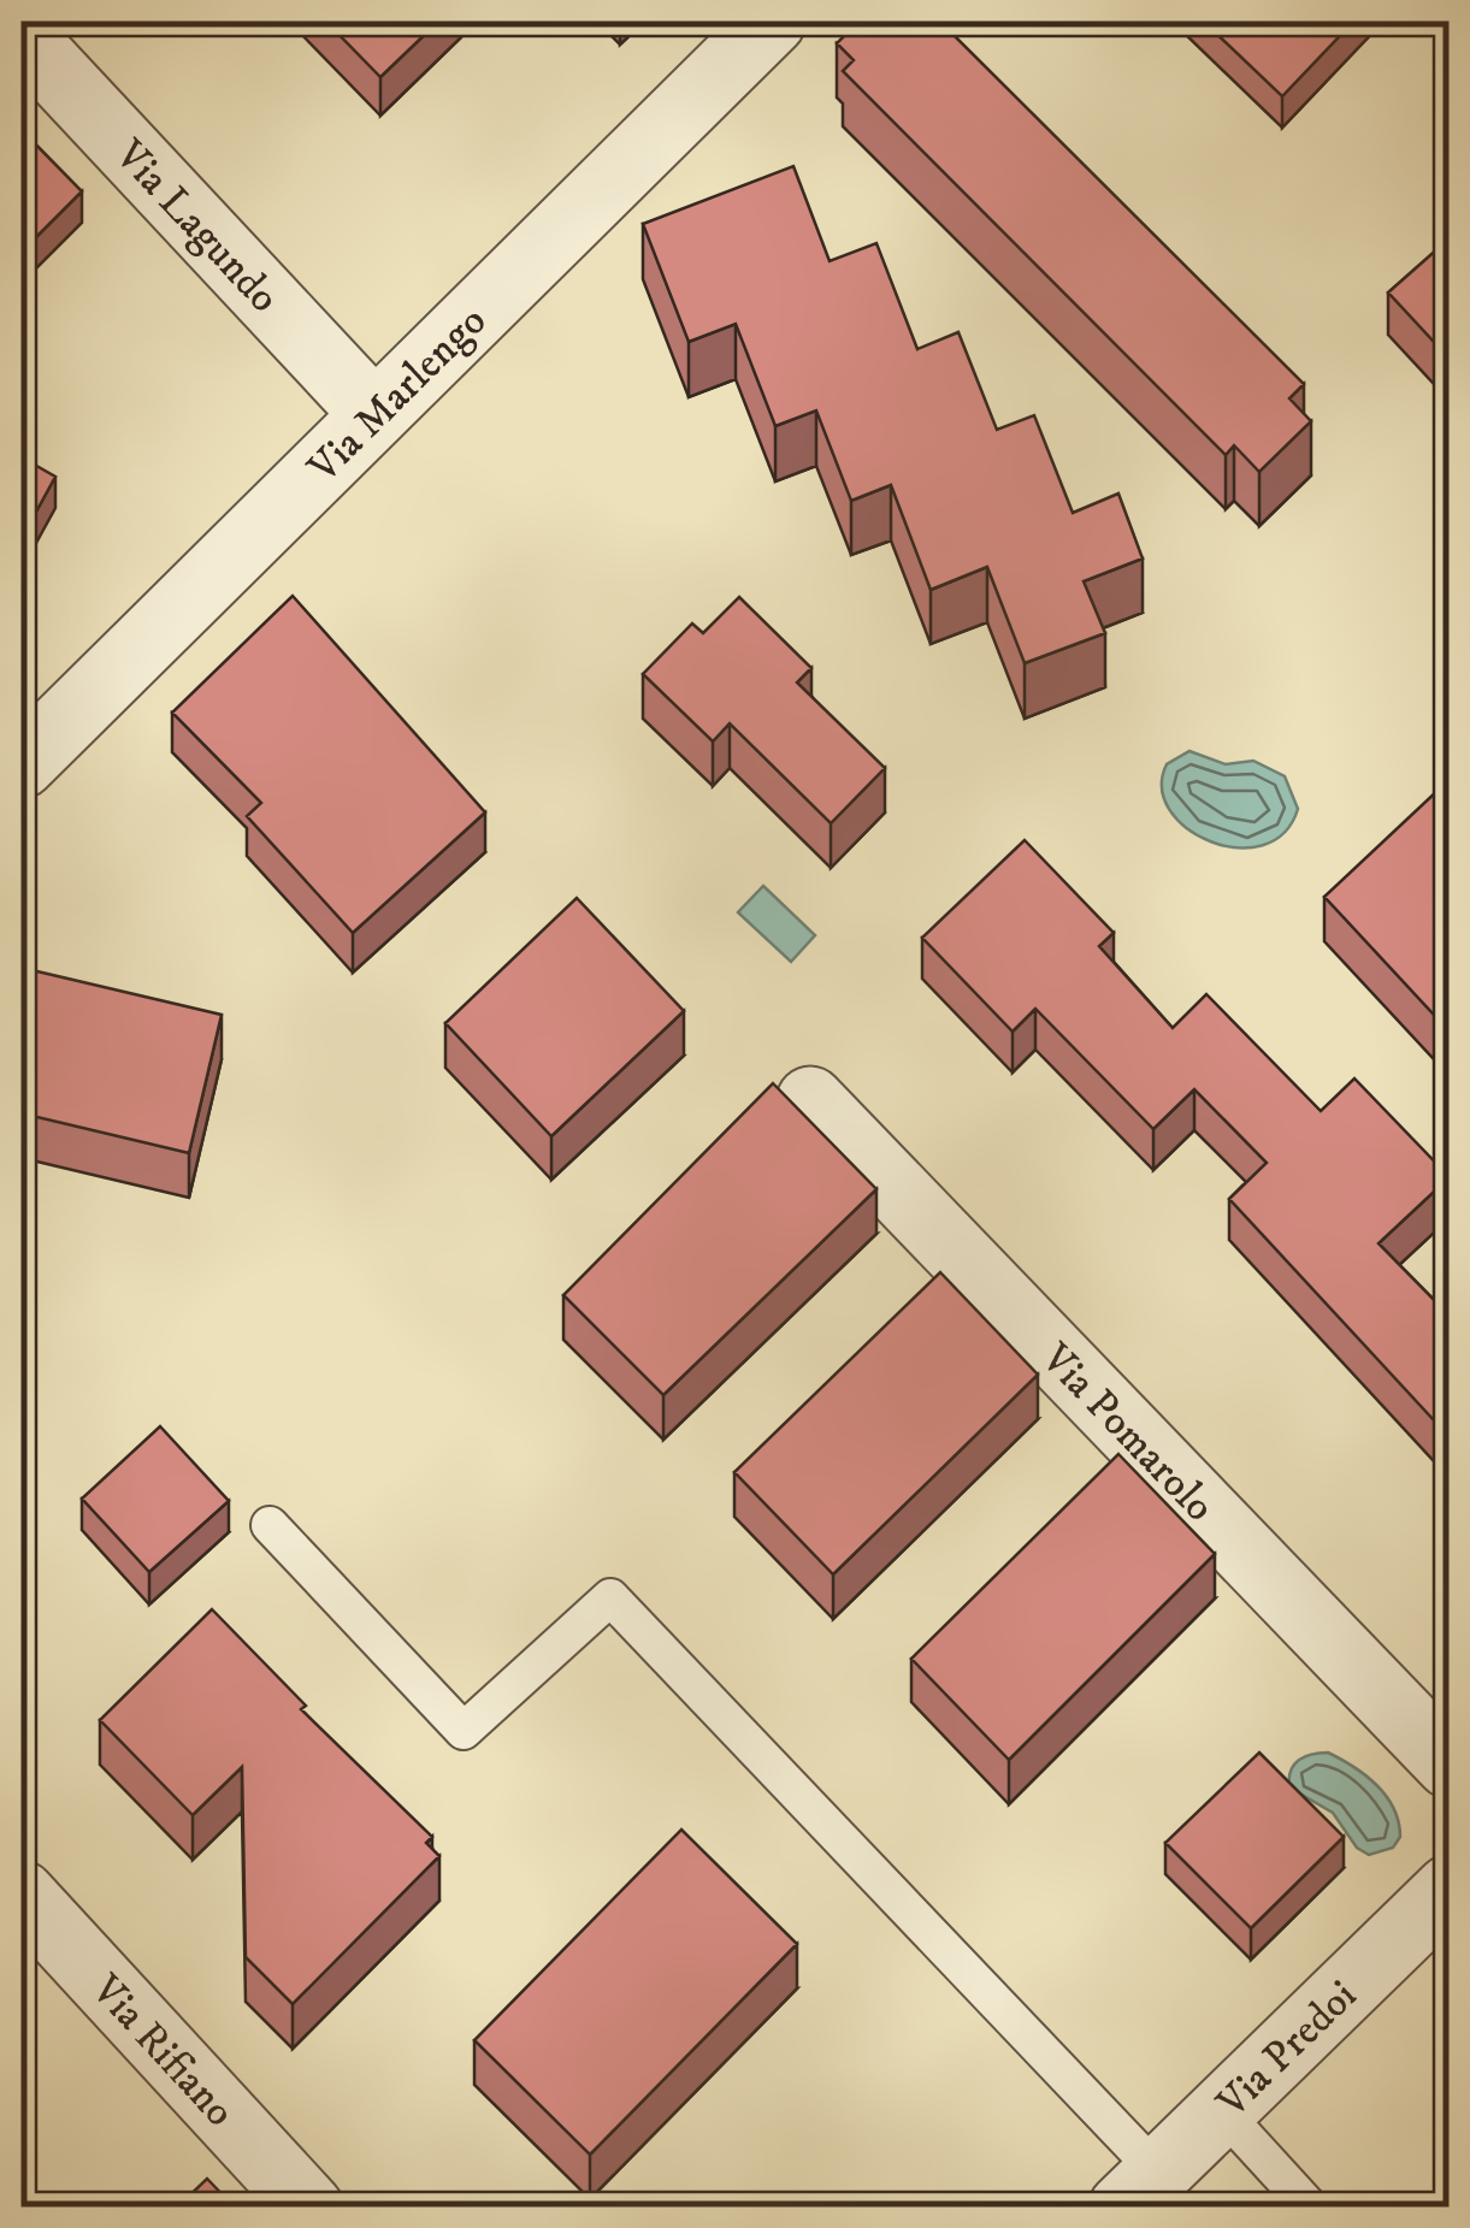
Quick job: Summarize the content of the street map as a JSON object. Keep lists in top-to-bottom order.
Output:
{
  "streets": {
    "street": [
      "Via Lagundo",
      "Via Marlengo",
      "Via Pomarolo",
      "Via Predoi",
      "Via Rifiano"
    ]
  },
  "crossings": [
    ["Via Lagundo", "Via Marlengo"]
  ]
}
